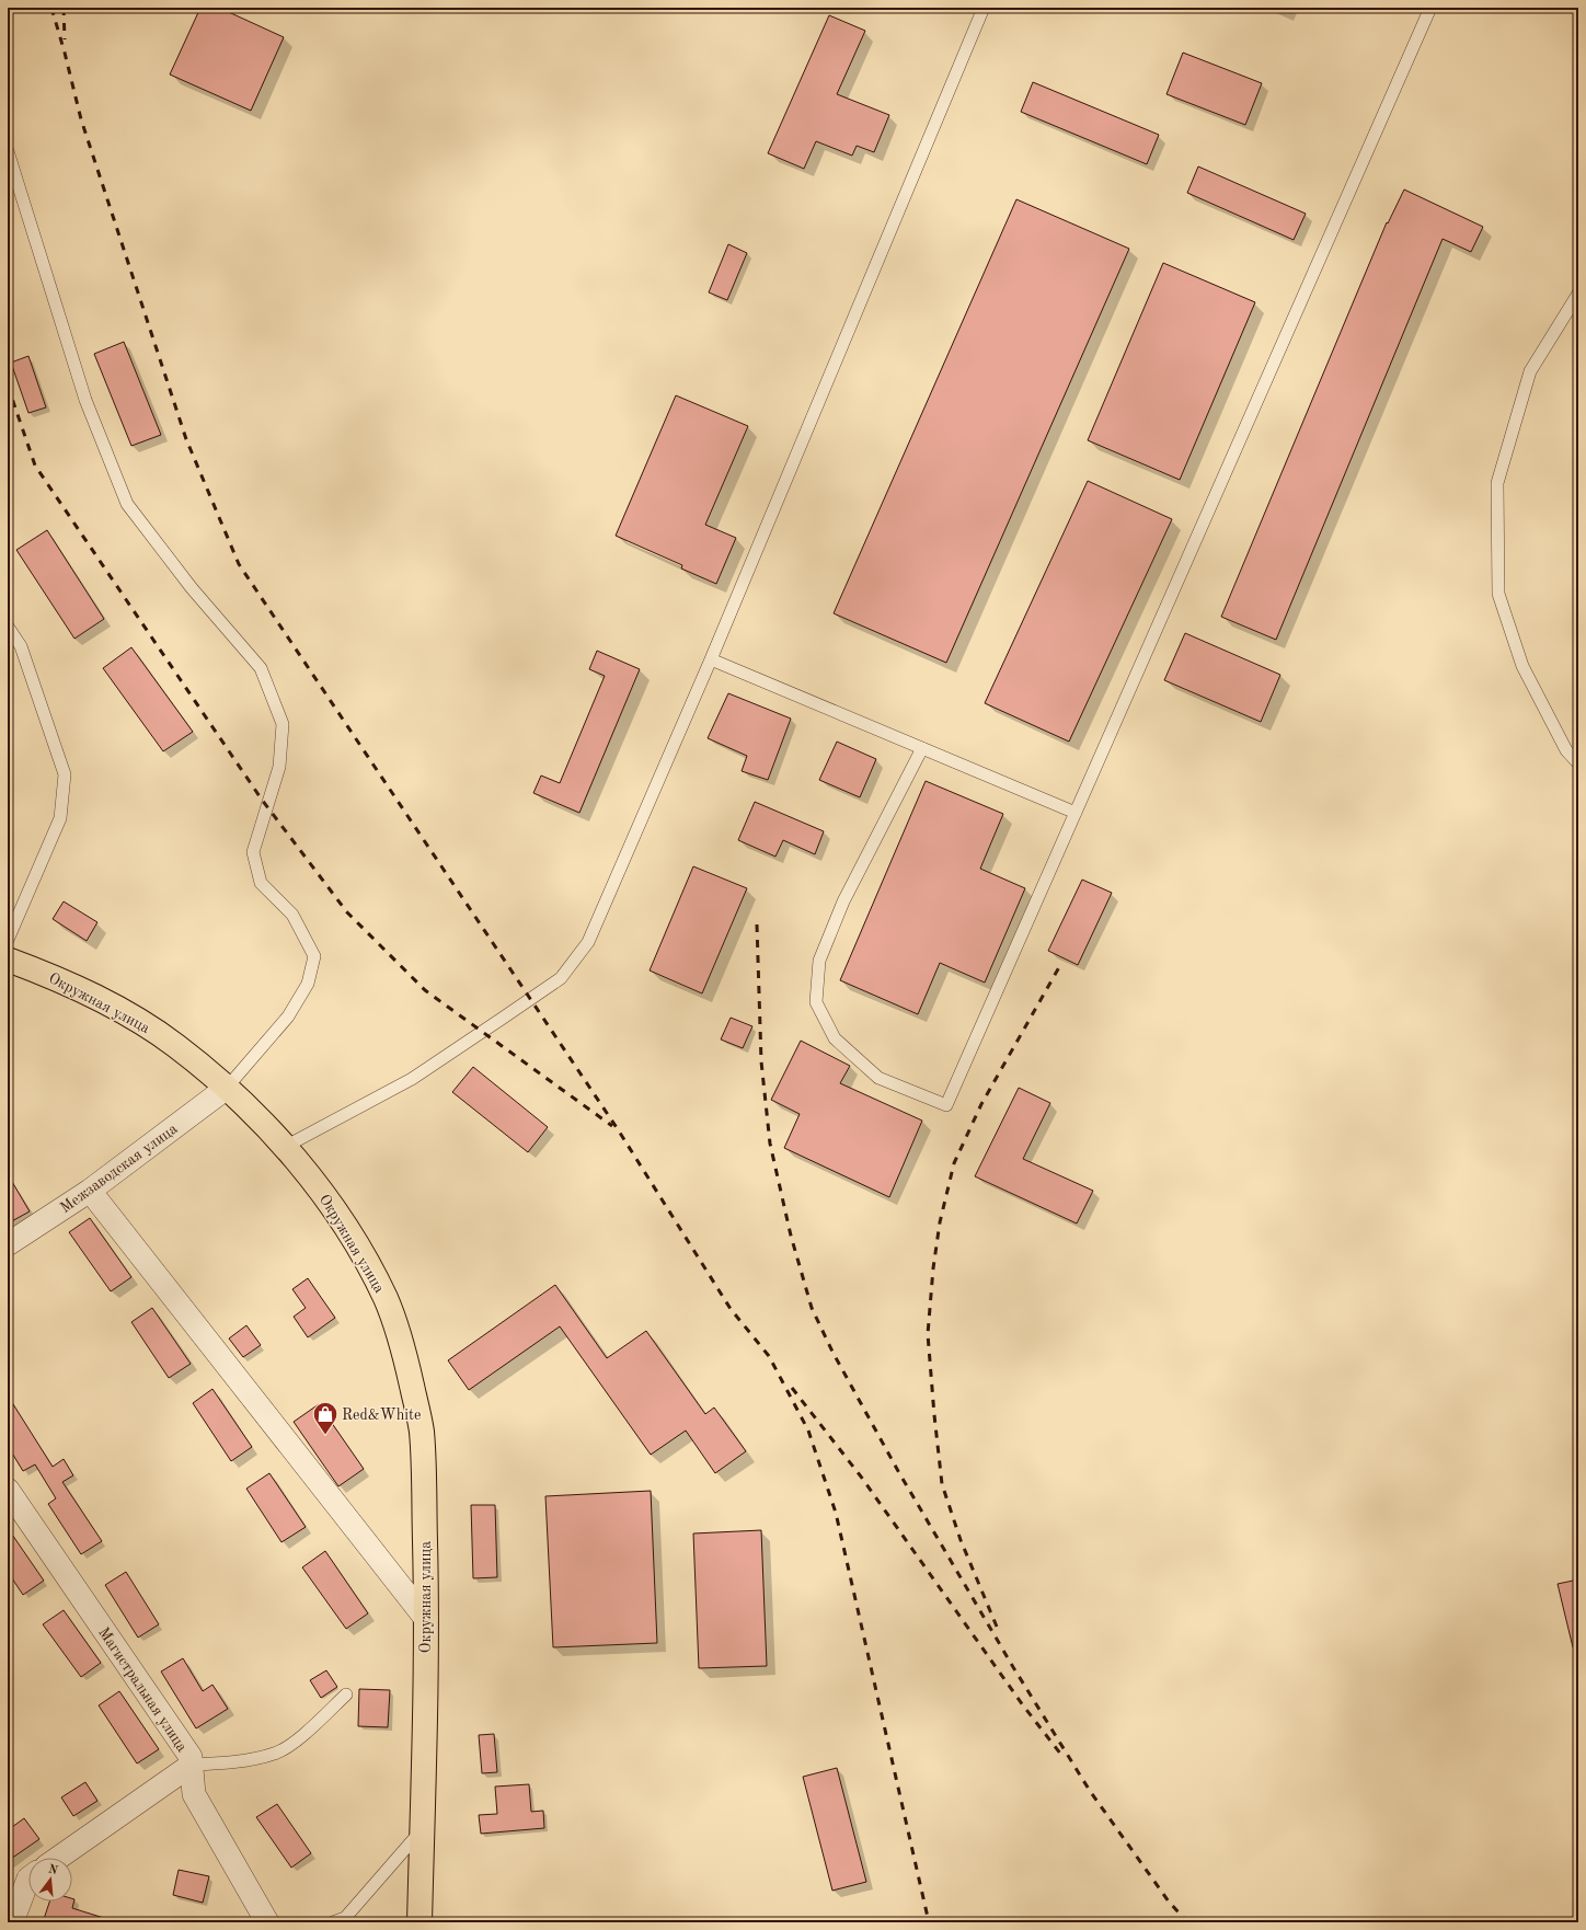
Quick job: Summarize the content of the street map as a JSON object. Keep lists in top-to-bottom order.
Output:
{
  "streets": {
    "highway": ["Окружная улица"],
    "street": ["Межзаводская улица", "Магистральная улица"]
  },
  "crossings": [
    ["Окружная улица", "Межзаводская улица"]
  ],
  "places": {
    "shop": ["Red&White"]
  },
  "north": "top"
}
